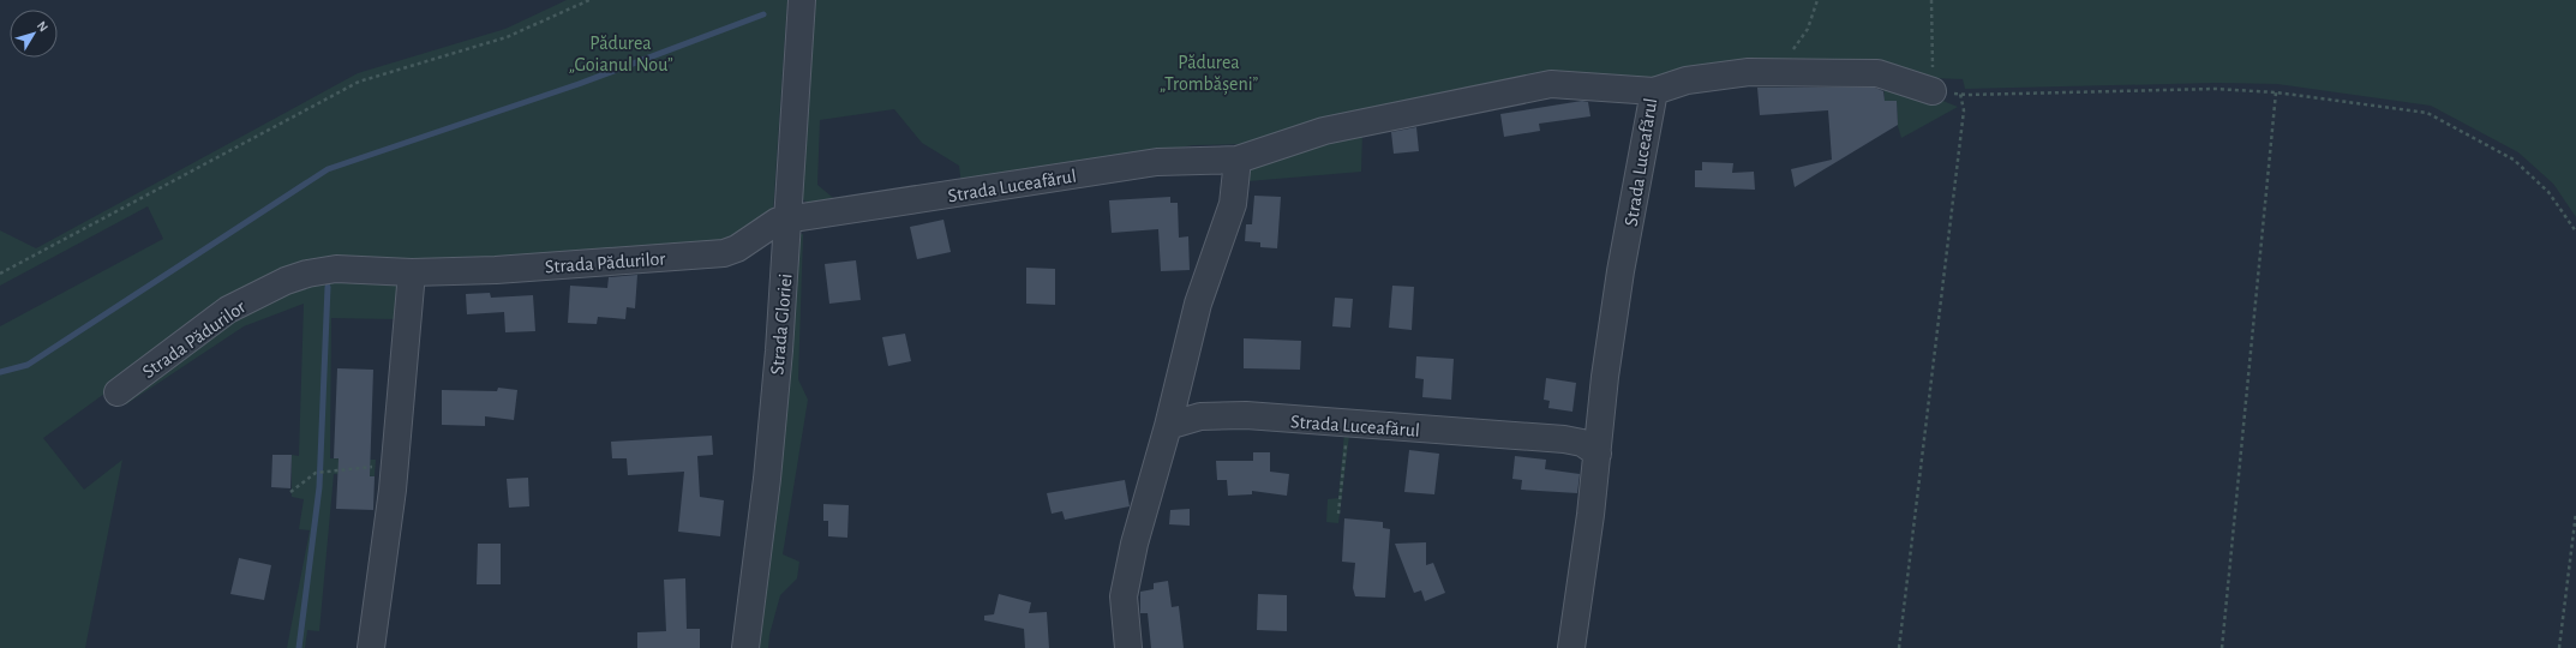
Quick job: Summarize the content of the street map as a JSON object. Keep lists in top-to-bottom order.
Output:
{
  "streets": {
    "street": ["Strada Luceafărul", "Strada Pădurilor", "Strada Gloriei"]
  },
  "crossings": [
    ["Strada Luceafărul", "Strada Pădurilor"],
    ["Strada Luceafărul", "Strada Gloriei"],
    ["Strada Pădurilor", "Strada Gloriei"]
  ],
  "parks": ["Pădurea „Goianul Nou”", "Pădurea „Trombășeni”"],
  "north": "top right"
}
